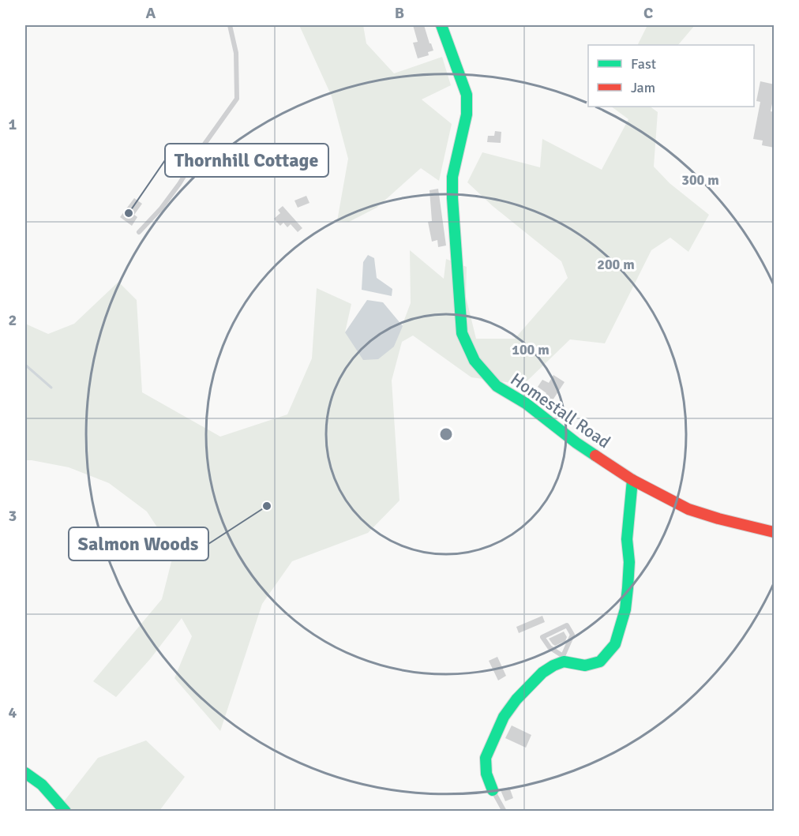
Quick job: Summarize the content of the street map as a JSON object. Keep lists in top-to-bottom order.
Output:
{
  "streets": {
    "street": ["Homestall Road"]
  },
  "places": ["Thornhill Cottage", "Salmon Woods"],
  "legend": ["Fast", "Jam"],
  "grid": {
    "columns": ["A", "B", "C"],
    "rows": [
      "1",
      "2",
      "3",
      "4"
    ]
  },
  "rings": ["300 m", "200 m", "100 m"]
}
